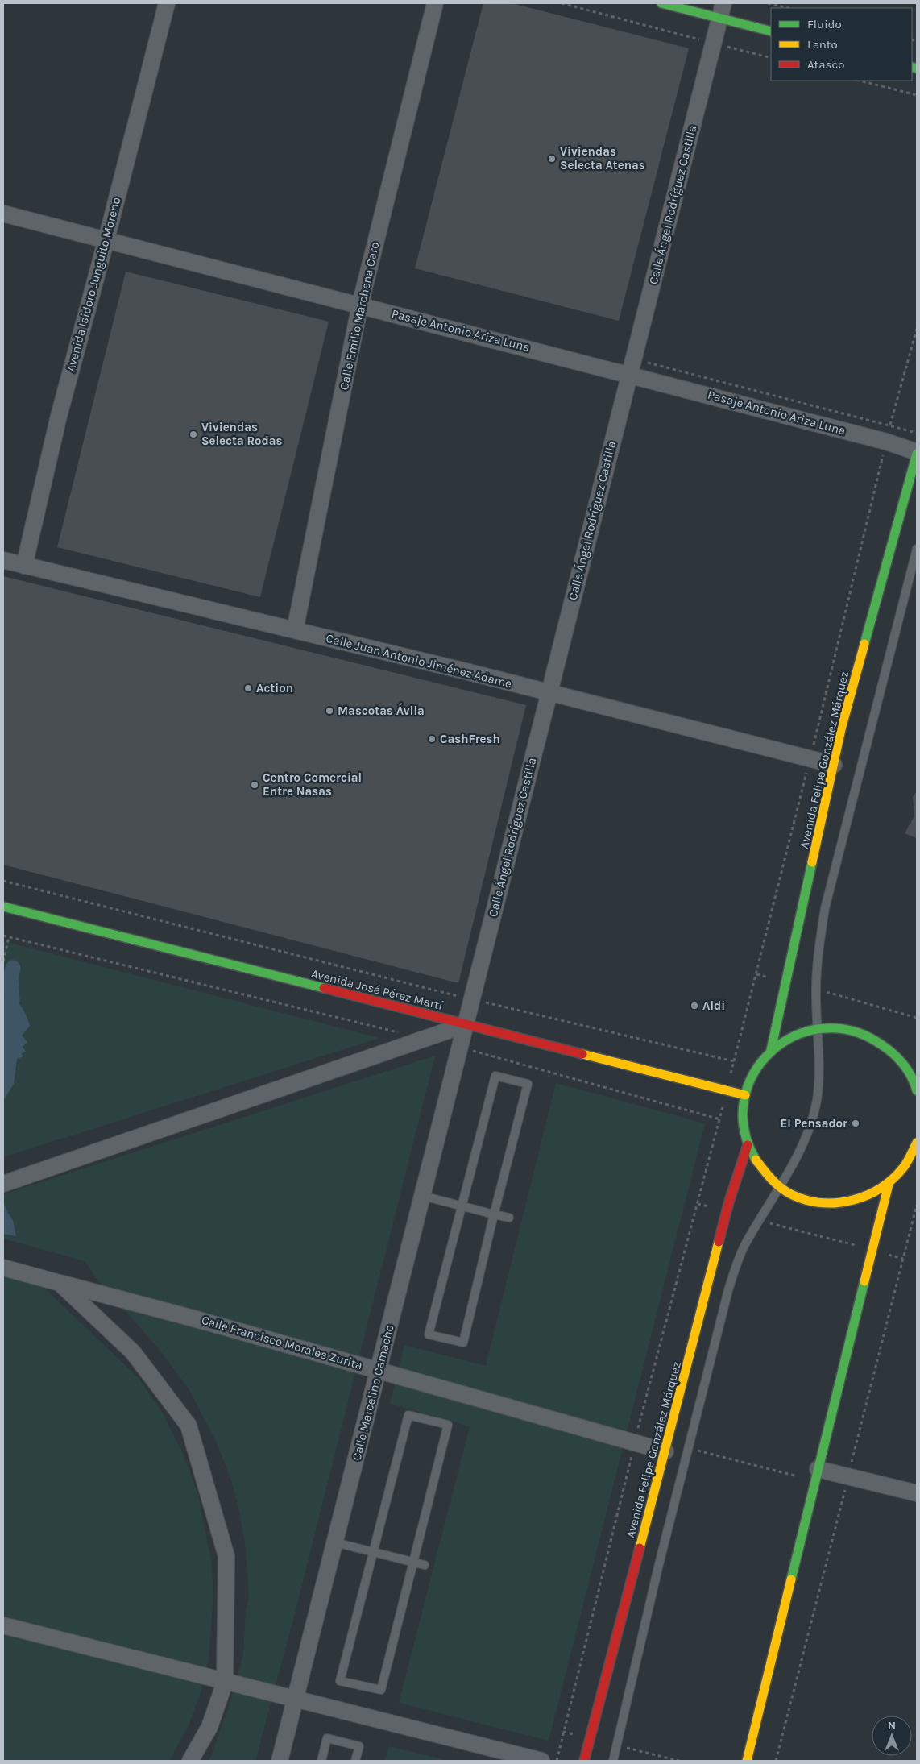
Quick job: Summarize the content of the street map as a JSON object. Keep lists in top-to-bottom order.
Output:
{
  "streets": {
    "main road": ["Avenida Felipe González Márquez", "Avenida José Pérez Martí"],
    "street": [
      "Calle Ángel Rodríguez Castilla",
      "Avenida Isidoro Junguito Moreno",
      "Calle Emilio Marchena Caro",
      "Pasaje Antonio Ariza Luna",
      "Calle Juan Antonio Jiménez Adame",
      "Calle Francisco Morales Zurita",
      "Calle Marcelino Camacho"
    ]
  },
  "crossings": [
    ["Calle Ángel Rodríguez Castilla", "Pasaje Antonio Ariza Luna"],
    ["Calle Ángel Rodríguez Castilla", "Calle Juan Antonio Jiménez Adame"],
    ["Calle Ángel Rodríguez Castilla", "Avenida José Pérez Martí"],
    ["Calle Ángel Rodríguez Castilla", "Calle Marcelino Camacho"],
    ["Avenida Isidoro Junguito Moreno", "Pasaje Antonio Ariza Luna"],
    ["Avenida Isidoro Junguito Moreno", "Calle Juan Antonio Jiménez Adame"],
    ["Calle Emilio Marchena Caro", "Pasaje Antonio Ariza Luna"],
    ["Calle Emilio Marchena Caro", "Calle Juan Antonio Jiménez Adame"],
    ["Pasaje Antonio Ariza Luna", "Avenida Felipe González Márquez"],
    ["Calle Juan Antonio Jiménez Adame", "Avenida Felipe González Márquez"],
    ["Avenida Felipe González Márquez", "Calle Francisco Morales Zurita"],
    ["Avenida José Pérez Martí", "Calle Marcelino Camacho"],
    ["Calle Francisco Morales Zurita", "Calle Marcelino Camacho"]
  ],
  "places": [
    "Viviendas Selecta Atenas",
    "Viviendas Selecta Rodas",
    "Action",
    "Mascotas Ávila",
    "CashFresh",
    "Centro Comercial Entre Nasas",
    "Aldi",
    "El Pensador"
  ],
  "legend": ["Fluido", "Lento", "Atasco"],
  "north": "top"
}
